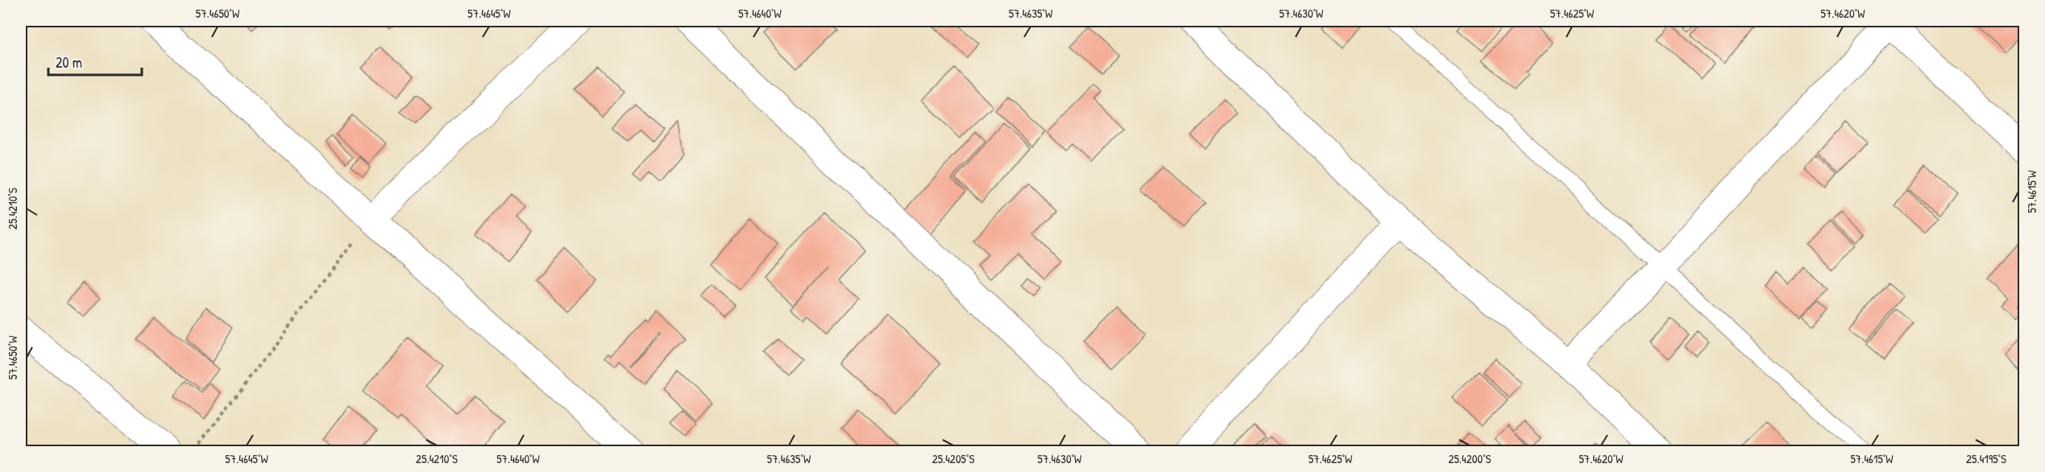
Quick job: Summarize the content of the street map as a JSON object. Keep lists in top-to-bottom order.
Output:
{
  "scale_bar": "20 m",
  "coordinates": [
    "57.4650°W",
    "57.4645°W",
    "57.4640°W",
    "57.4635°W",
    "57.4630°W",
    "57.4625°W",
    "57.4620°W",
    "57.4615°W",
    "25.4210°S",
    "25.4205°S",
    "25.4200°S",
    "25.4195°S"
  ]
}
